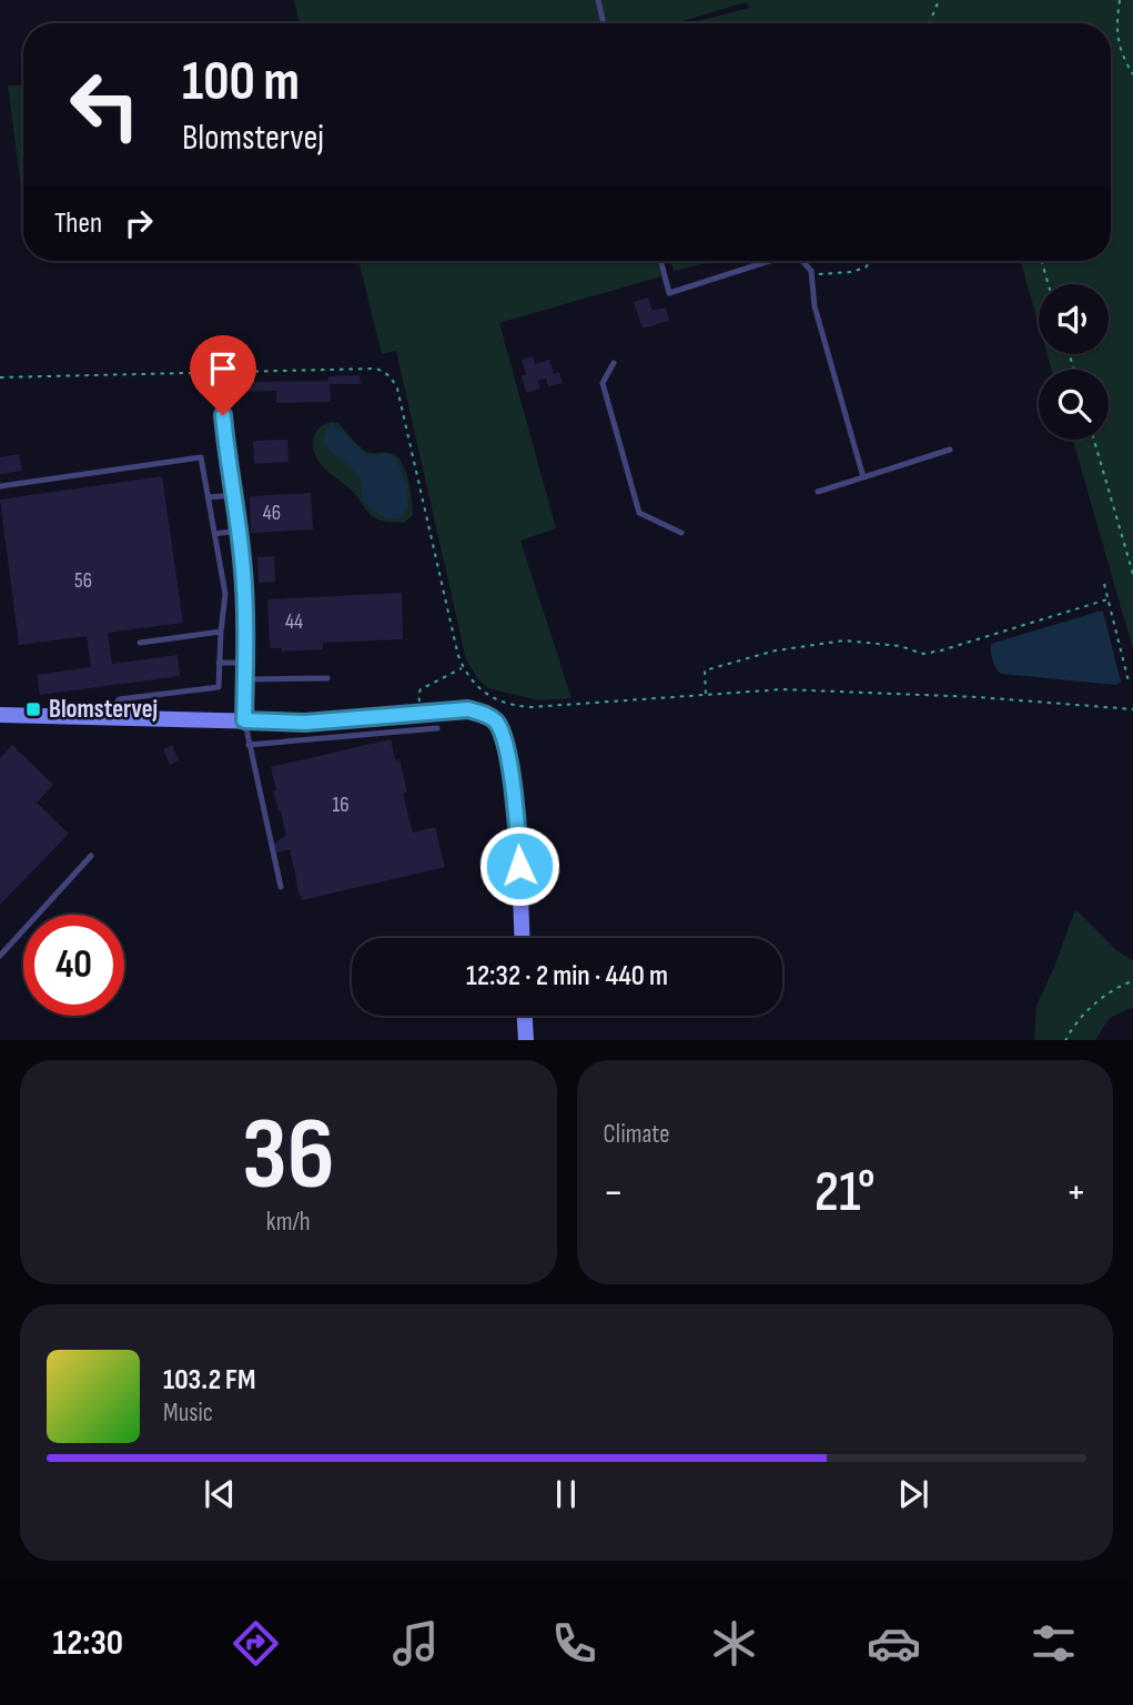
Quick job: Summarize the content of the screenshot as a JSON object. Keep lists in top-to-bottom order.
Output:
{
  "places": {
    "transit": ["Blomstervej"]
  },
  "house_numbers": [
    "46",
    "56",
    "44",
    "16"
  ],
  "page": {
    "turn": ["100 m", "Blomstervej"],
    "then": "Then",
    "limit": "40",
    "trip": "12:32 · 2 min · 440 m",
    "tile": [
      ["36", "km/h"],
      "Climate"
    ],
    "heat": ["−", "21°", "+"],
    "song": ["103.2 FM", "Music"],
    "tabs": "12:30"
  }
}
